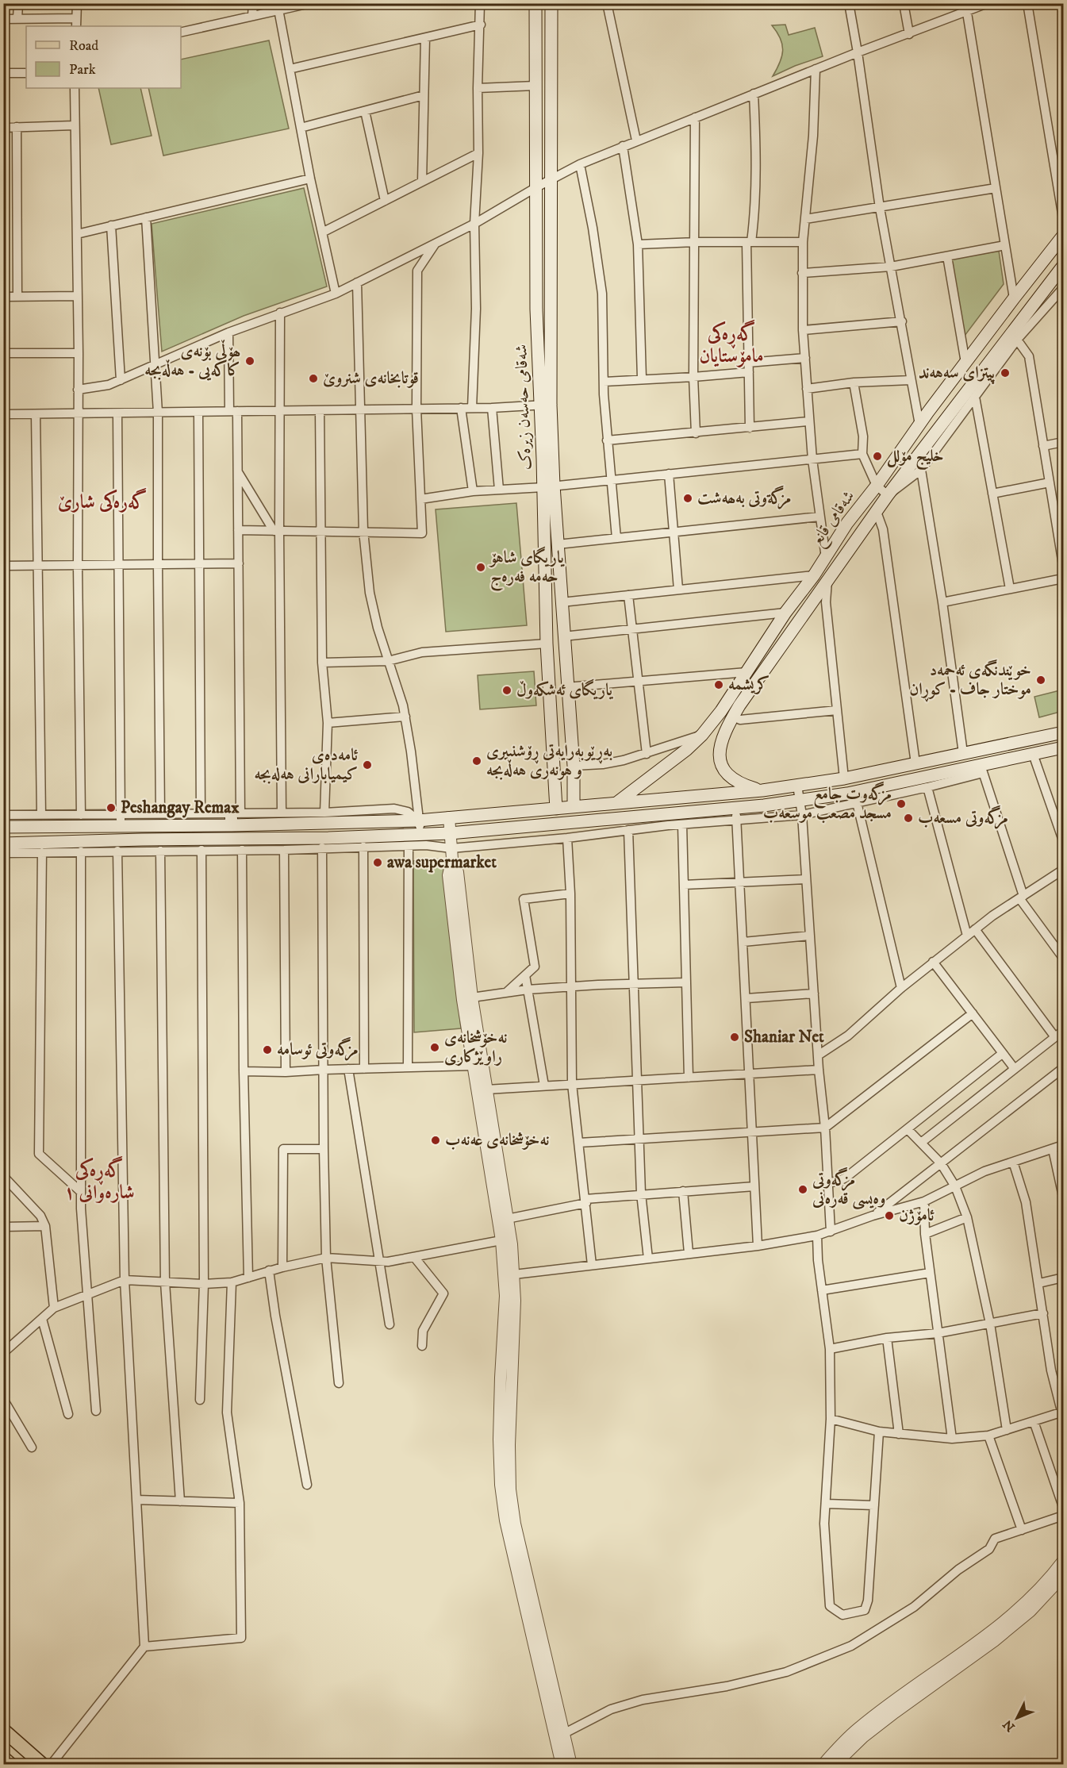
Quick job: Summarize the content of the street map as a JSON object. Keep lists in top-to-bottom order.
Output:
{
  "streets": {
    "main road": ["شەقامی حەسەن زیرەک", "شەقامی قانع"]
  },
  "districts": ["گەڕەکی مامۆستایان", "گەرەکی شارێ", "گەڕەکی شارەوانی ١"],
  "places": [
    "ھۆڵی بۆنەی کاکەیی - هەڵەبجە",
    "پیتزای سەهەند",
    "قوتابخانەی شنروێ",
    "خلیج مۆلل",
    "مزگةوتى بەھەشت",
    "یاریگای شاهۆ حەمە فەرەج",
    "خوێندنگەی ئەحمەد موختار جاف - کوڕان",
    "کریشمە",
    "یاریگای ئەشکەوڵ",
    "بەڕێوبەرایەتی ڕۆشنبیری و هونەری هەڵەبجە",
    "ئامەدەی کیمیابارانی هەلەبجە",
    "مزگەوت جامع مسجد مصعب موسعەب",
    "Peshangay Remax",
    "مزگەوتی مسعەب",
    "awa supermarket",
    "Shaniar Net",
    "نەخۆشخانەی راوێژکاری",
    "مزگەوتی ئوسامە",
    "نەخۆشخانەی عەنەب",
    "مزگەوتی وەیسی قەرەنی",
    "ئامۆژن"
  ],
  "legend": ["Road", "Park"],
  "north": "bottom left"
}
